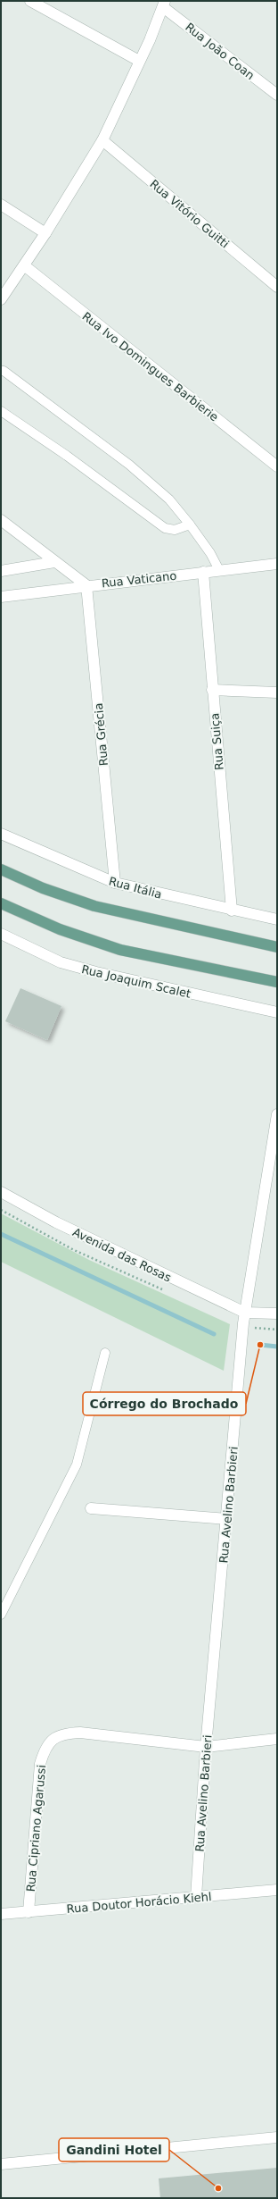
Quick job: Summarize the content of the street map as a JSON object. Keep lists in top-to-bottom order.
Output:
{
  "streets": {
    "street": [
      "Rua João Coan",
      "Rua Vitório Guitti",
      "Rua Ivo Domingues Barbierie",
      "Rua Vaticano",
      "Rua Grécia",
      "Rua Suiça",
      "Rua Itália",
      "Rua Joaquim Scalet",
      "Avenida das Rosas",
      "Rua Avelino Barbieri",
      "Rua Cipriano Agarussi",
      "Rua Doutor Horácio Kiehl"
    ]
  },
  "crossings": [
    ["Rua Vaticano", "Rua Grécia"],
    ["Rua Vaticano", "Rua Suiça"],
    ["Rua Grécia", "Rua Itália"],
    ["Rua Suiça", "Rua Itália"],
    ["Avenida das Rosas", "Rua Avelino Barbieri"],
    ["Rua Avelino Barbieri", "Rua Cipriano Agarussi"],
    ["Rua Avelino Barbieri", "Rua Doutor Horácio Kiehl"],
    ["Rua Cipriano Agarussi", "Rua Doutor Horácio Kiehl"]
  ],
  "places": ["Córrego do Brochado", "Gandini Hotel"]
}
